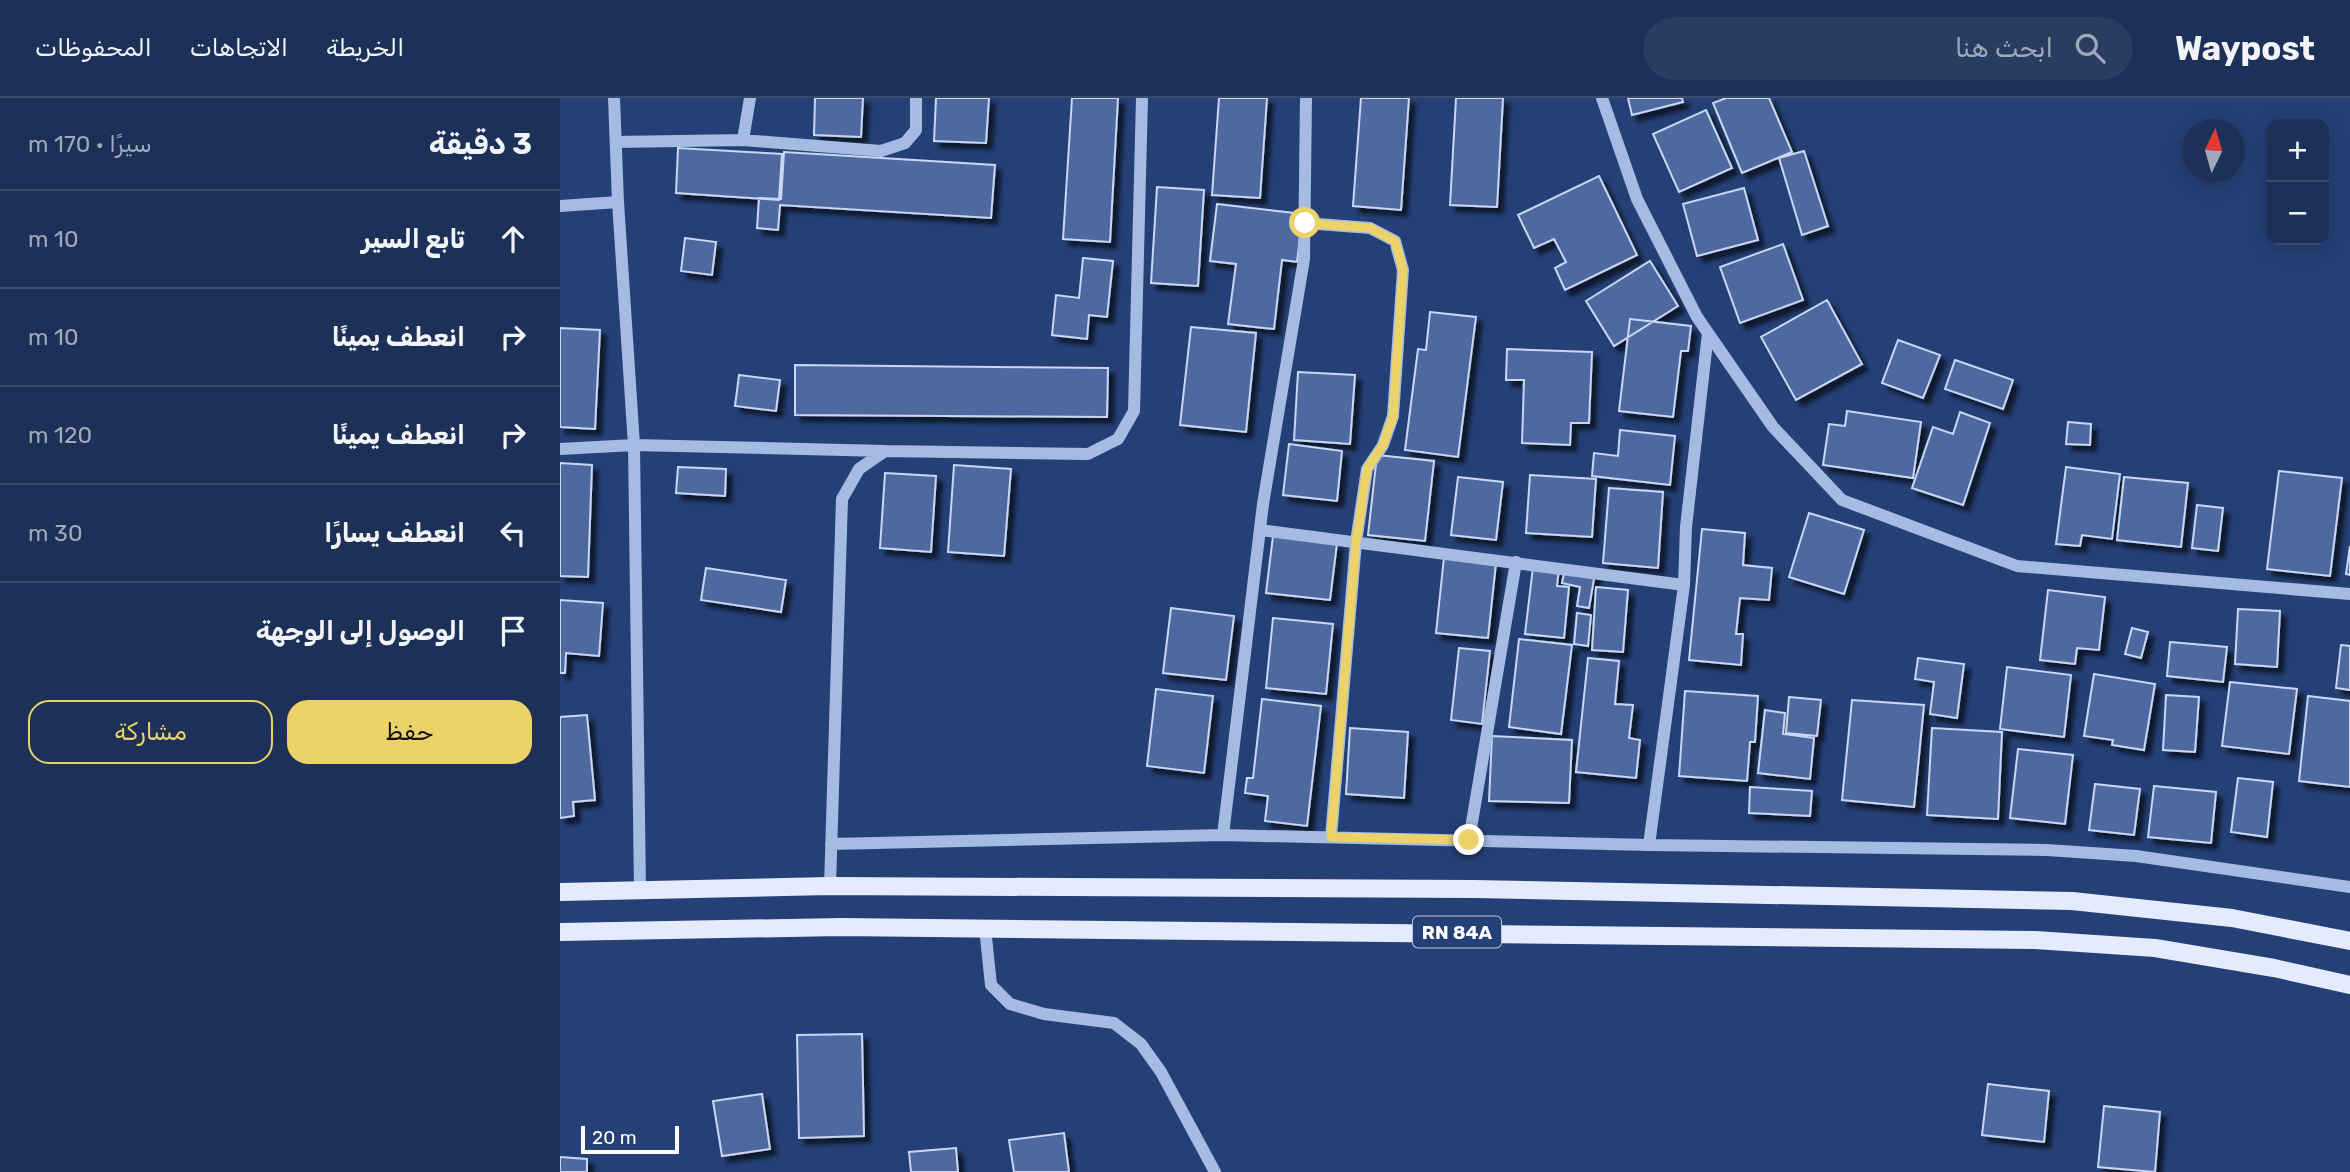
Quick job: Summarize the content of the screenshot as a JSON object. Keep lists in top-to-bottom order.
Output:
{
  "streets": {
    "main road": ["RN 84A"]
  },
  "scale_bar": "20 m",
  "north": "top",
  "page": {
    "header": "Waypost",
    "search": "ابحث هنا",
    "nav": ["الخريطة", "الاتجاهات", "المحفوظات"],
    "heading": ["3 دقيقة", "سيرًا · 170 m"],
    "map_buttons": ["+", "−"],
    "list": [
      ["تابع السير", "10 m"],
      ["انعطف يمينًا", "10 m"],
      ["انعطف يمينًا", "120 m"],
      ["انعطف يسارًا", "30 m"],
      "الوصول إلى الوجهة"
    ],
    "buttons": ["حفظ", "مشاركة"],
    "scale": "20 m"
  }
}
